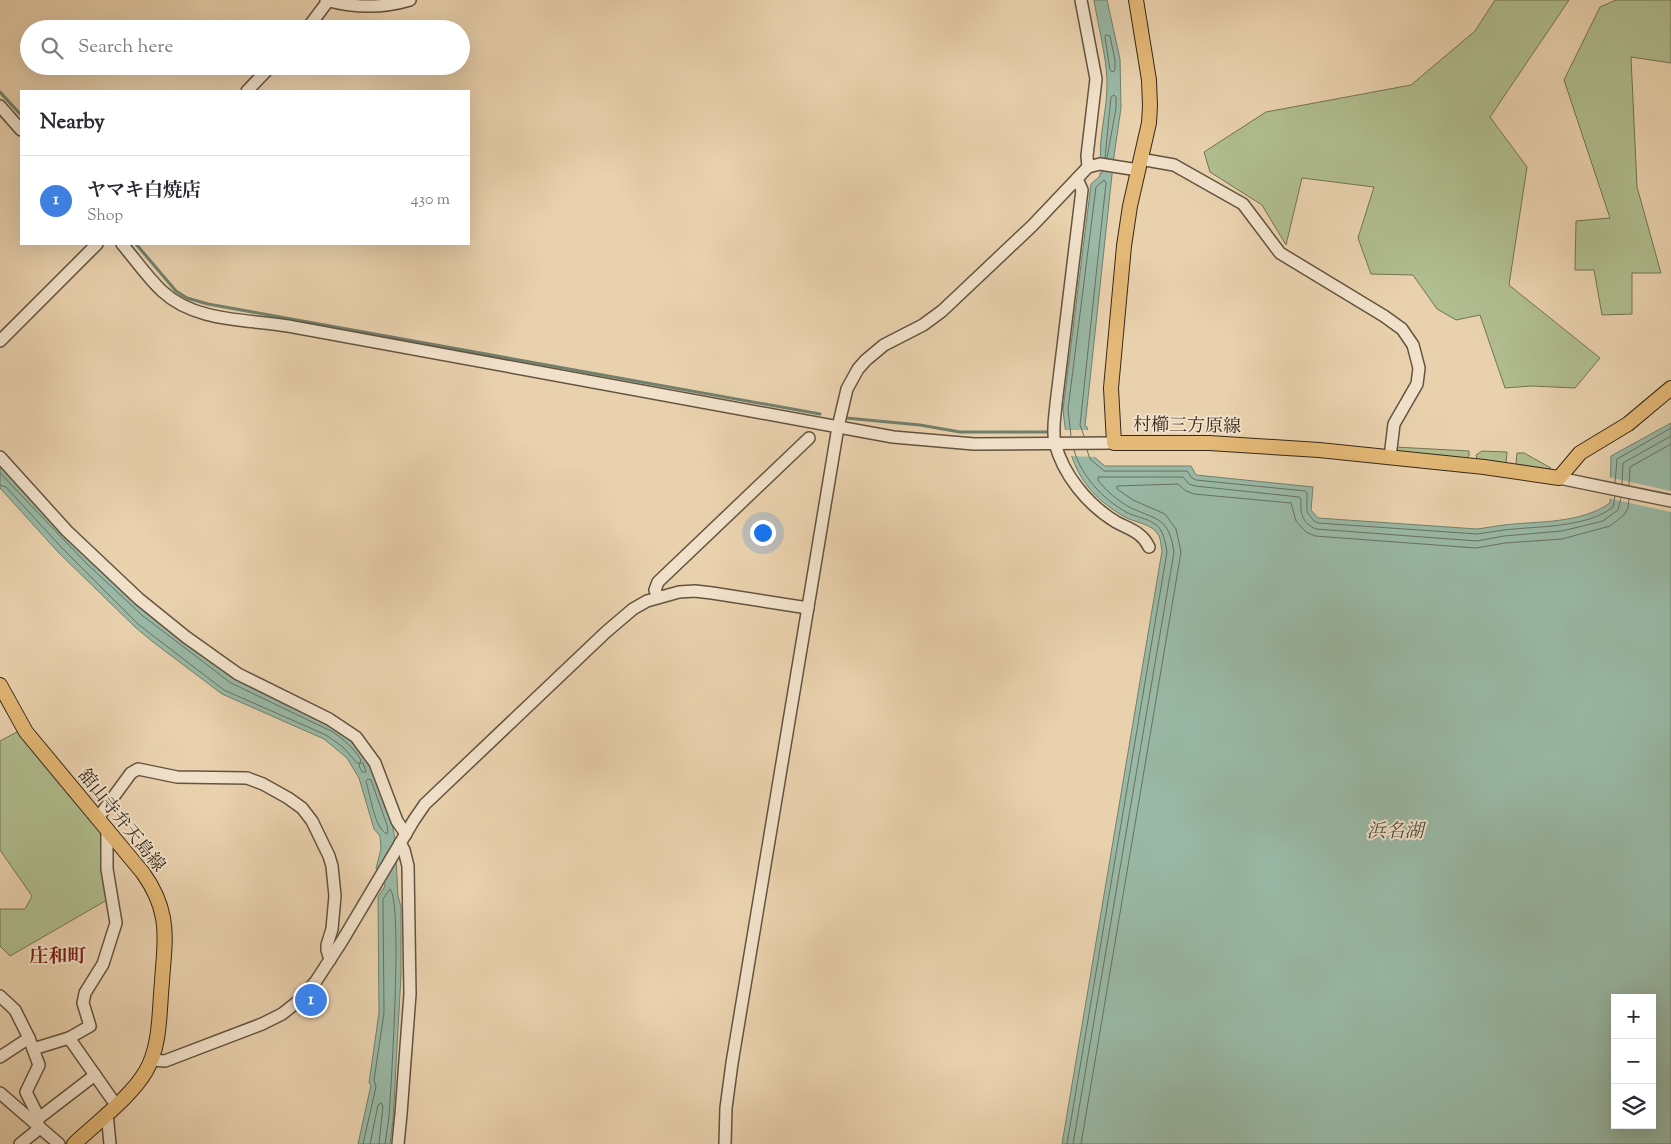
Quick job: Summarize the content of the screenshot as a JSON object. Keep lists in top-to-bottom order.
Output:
{
  "streets": {
    "main road": ["村櫛三方原線", "舘山寺弁天島線"]
  },
  "districts": ["庄和町"],
  "water": ["浜名湖"],
  "page": {
    "search": "Search here",
    "heading": "Nearby",
    "list": [
      {
        "mark": "1",
        "name": "ヤマキ白焼店",
        "note": "Shop",
        "value": "430 m"
      }
    ],
    "pins": "1",
    "map_buttons": ["+", "−"]
  }
}
